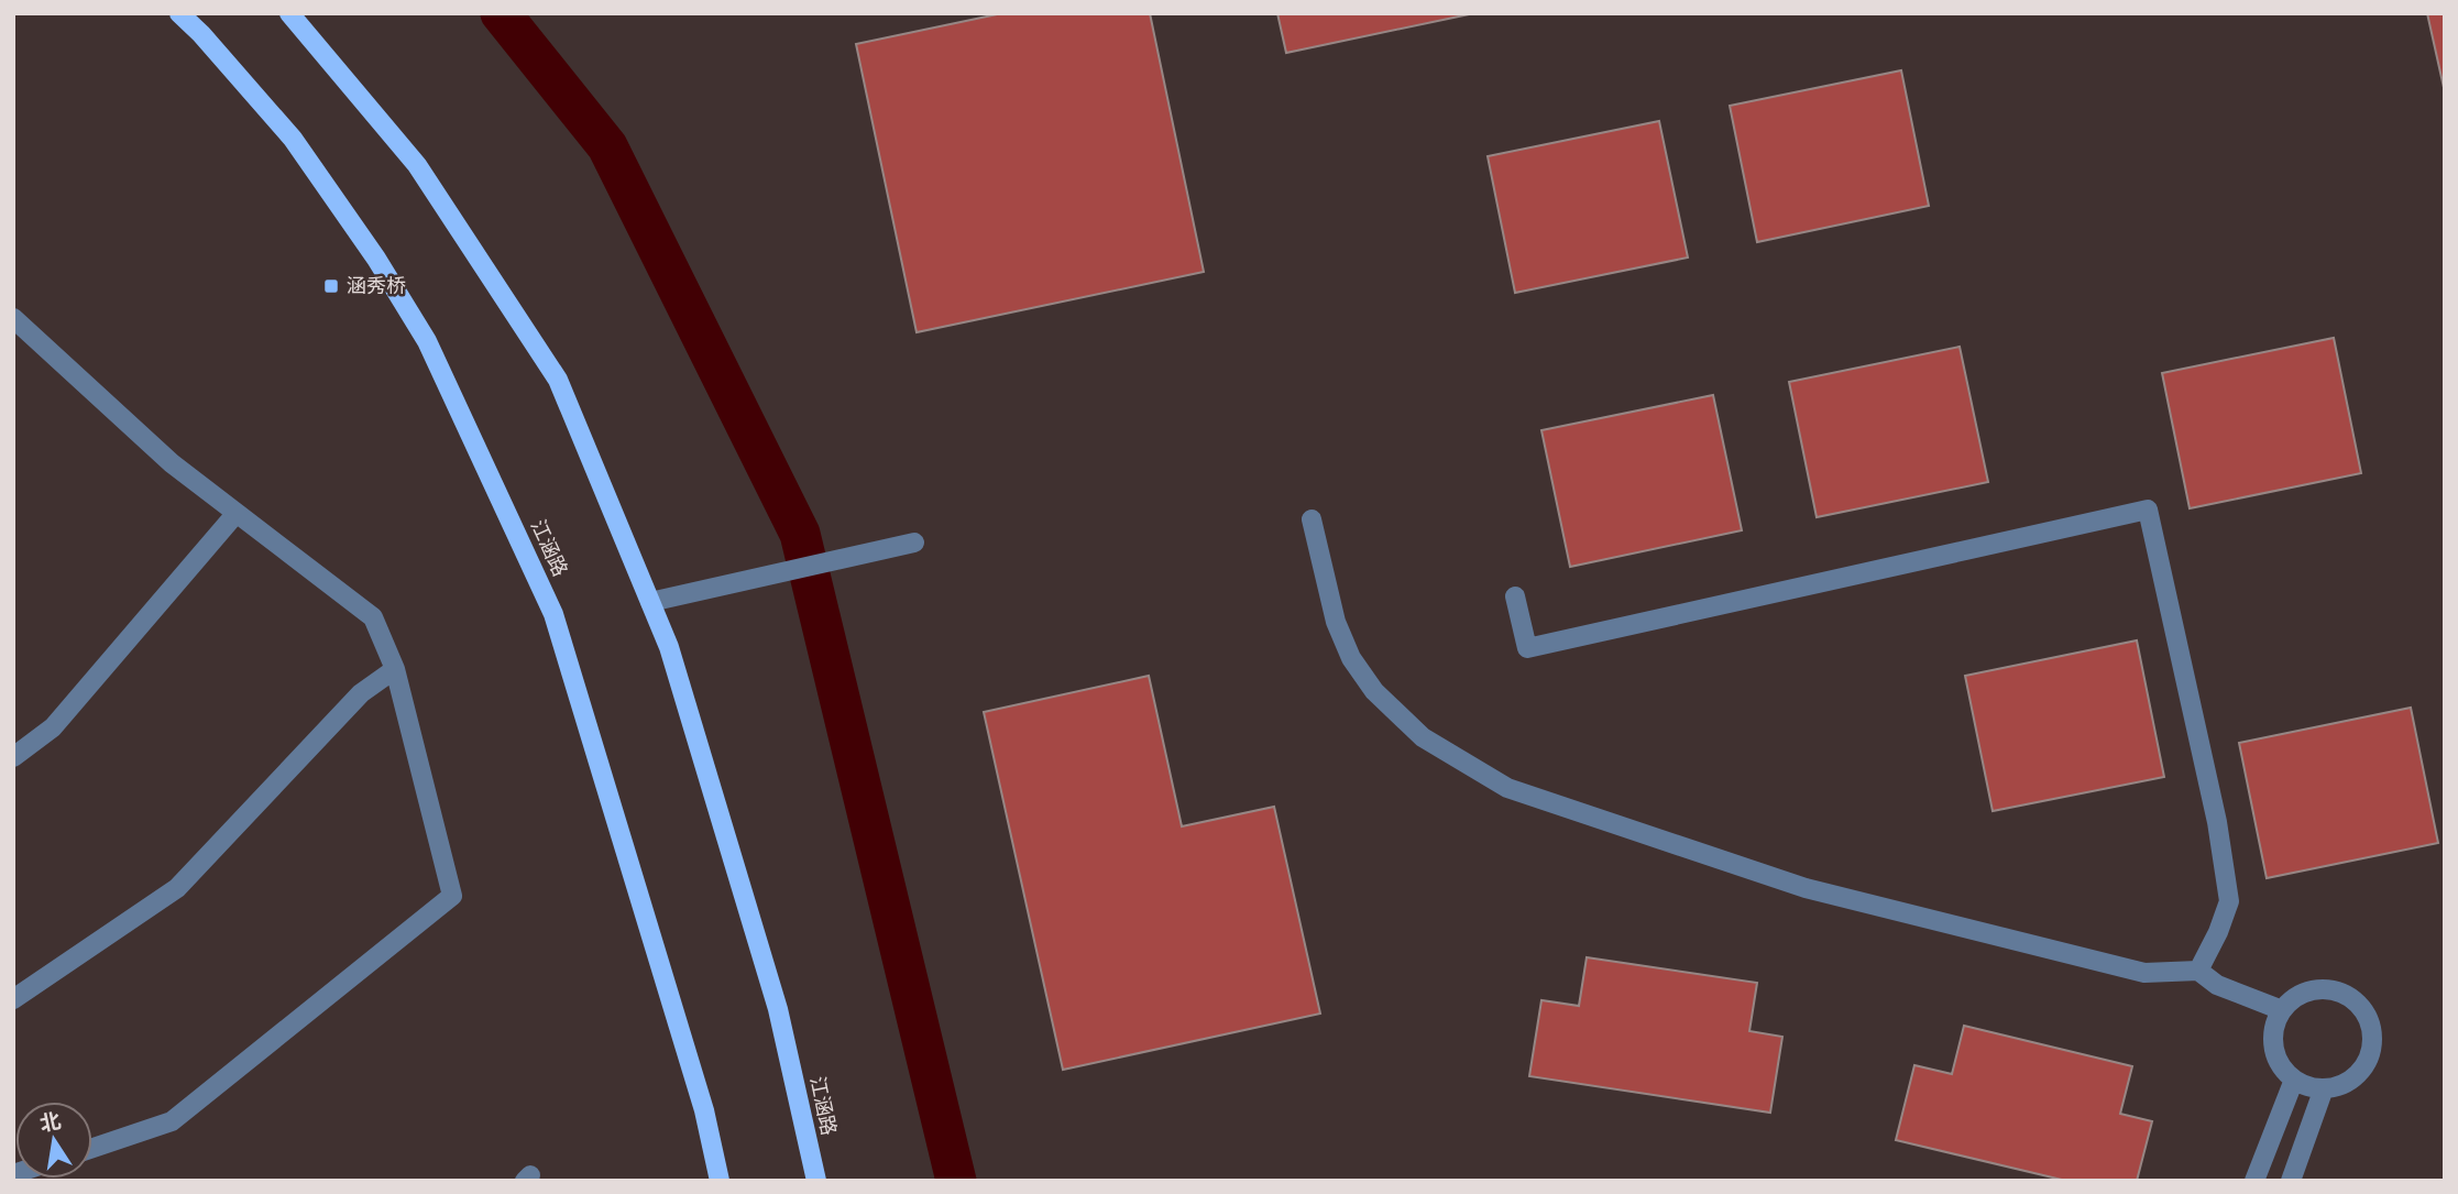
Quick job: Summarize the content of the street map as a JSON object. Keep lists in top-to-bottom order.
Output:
{
  "streets": {
    "main road": ["江涵路"]
  },
  "places": {
    "transit": ["涵秀桥"]
  },
  "north": "top"
}
